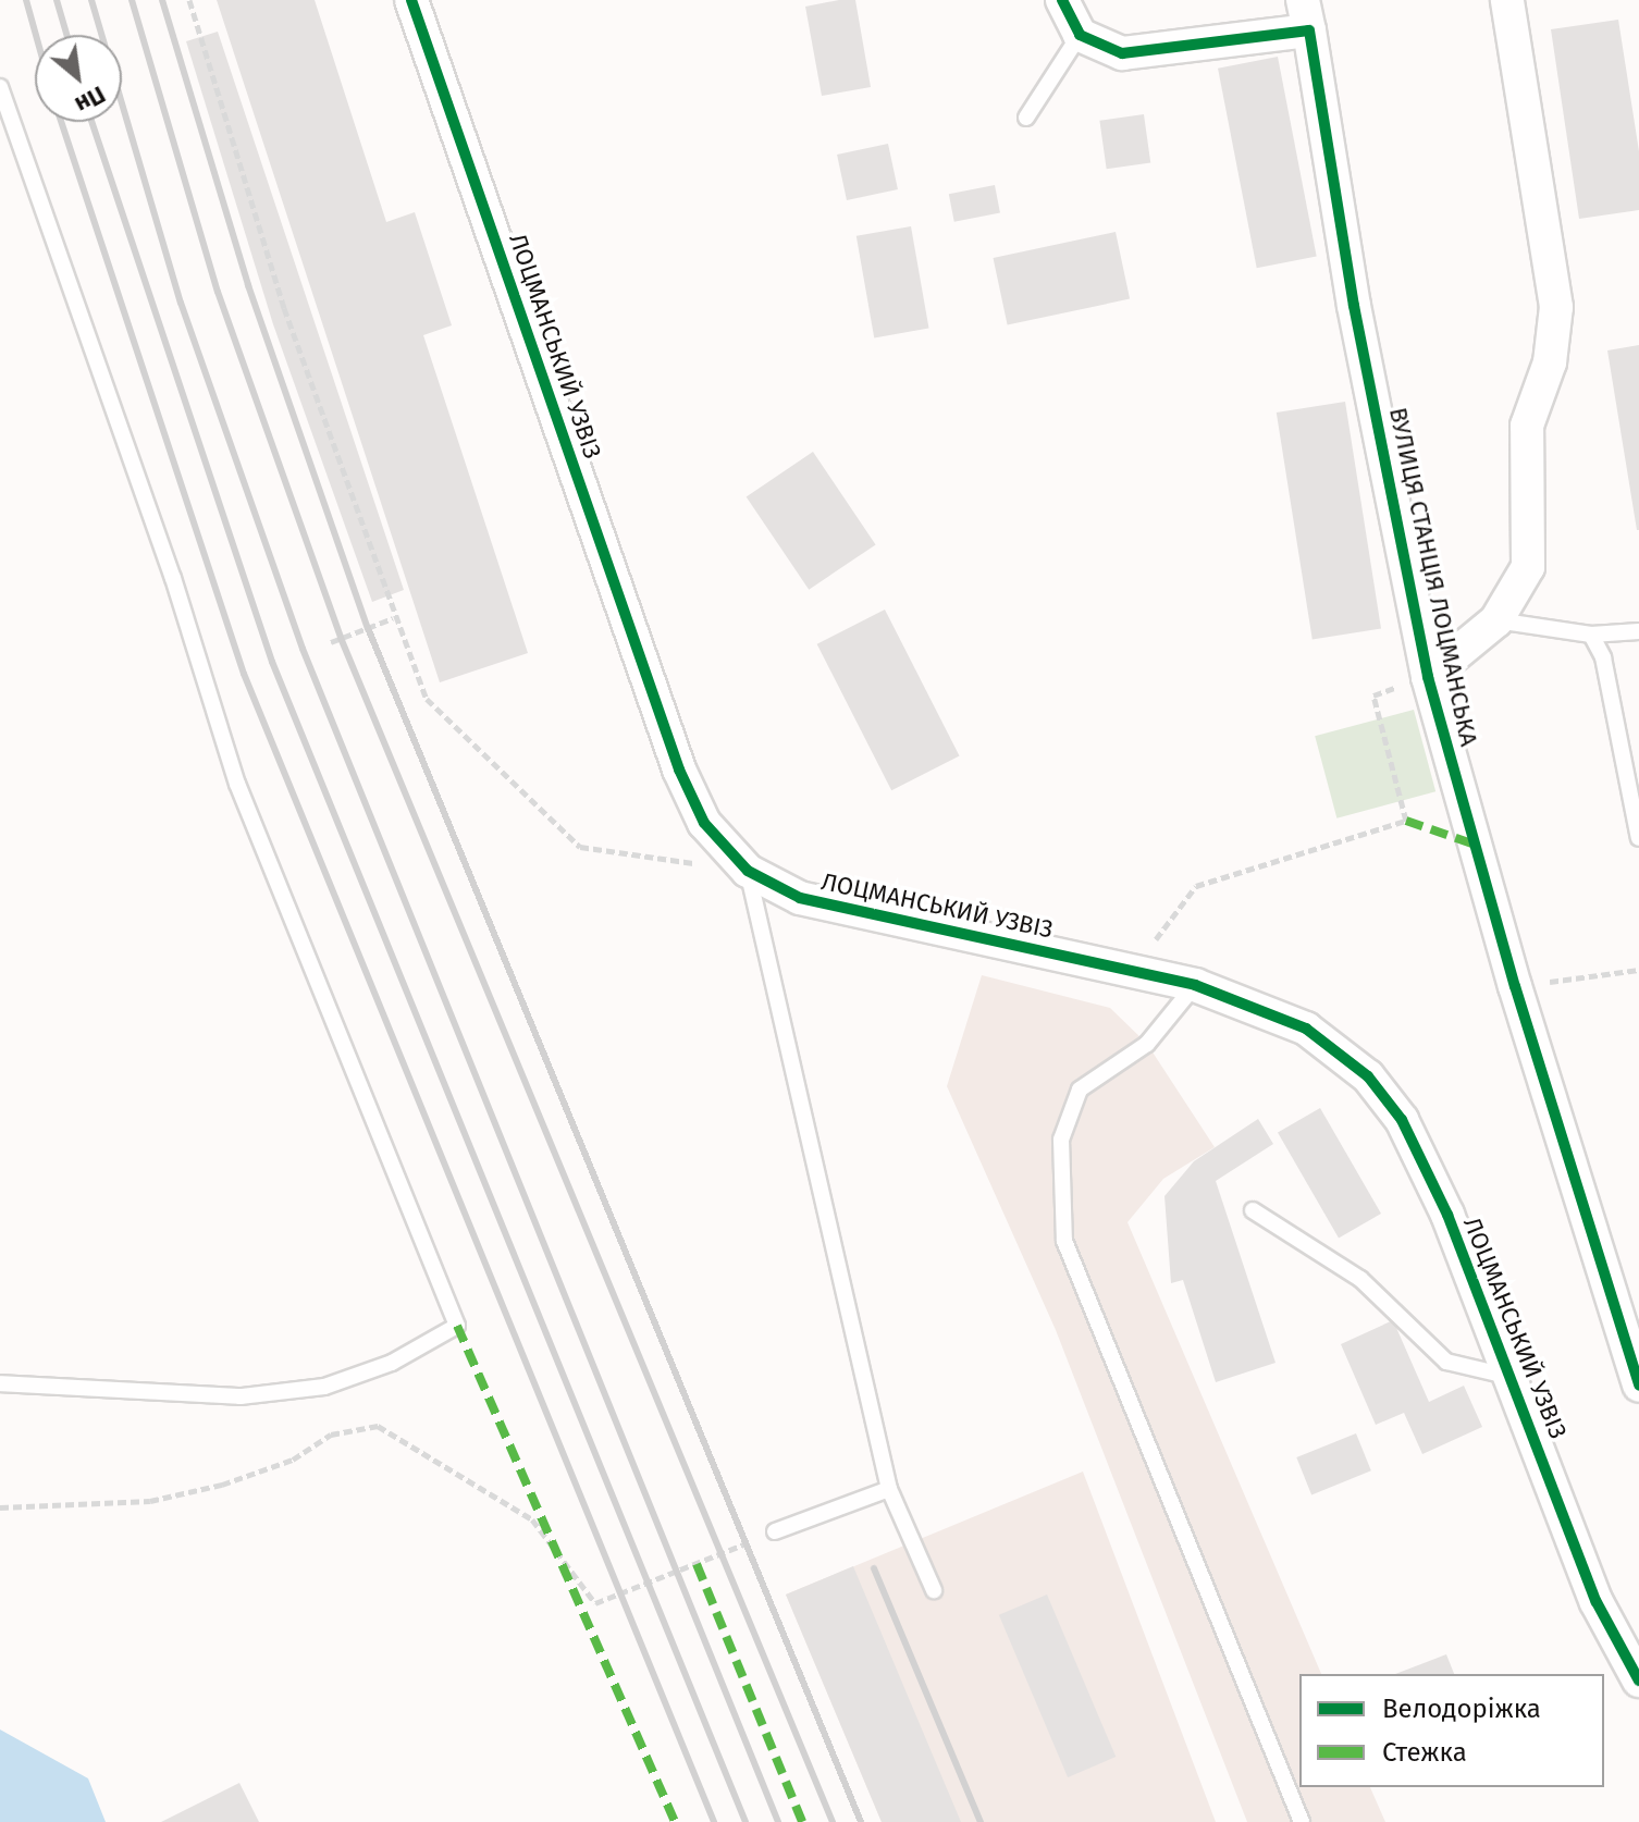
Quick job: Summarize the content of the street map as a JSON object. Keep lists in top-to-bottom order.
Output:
{
  "streets": {
    "street": ["ЛОЦМАНСЬКИЙ УЗВІЗ", "ВУЛИЦЯ СТАНЦІЯ ЛОЦМАНСЬКА"]
  },
  "legend": ["Велодоріжка", "Стежка"],
  "north": "bottom right"
}
